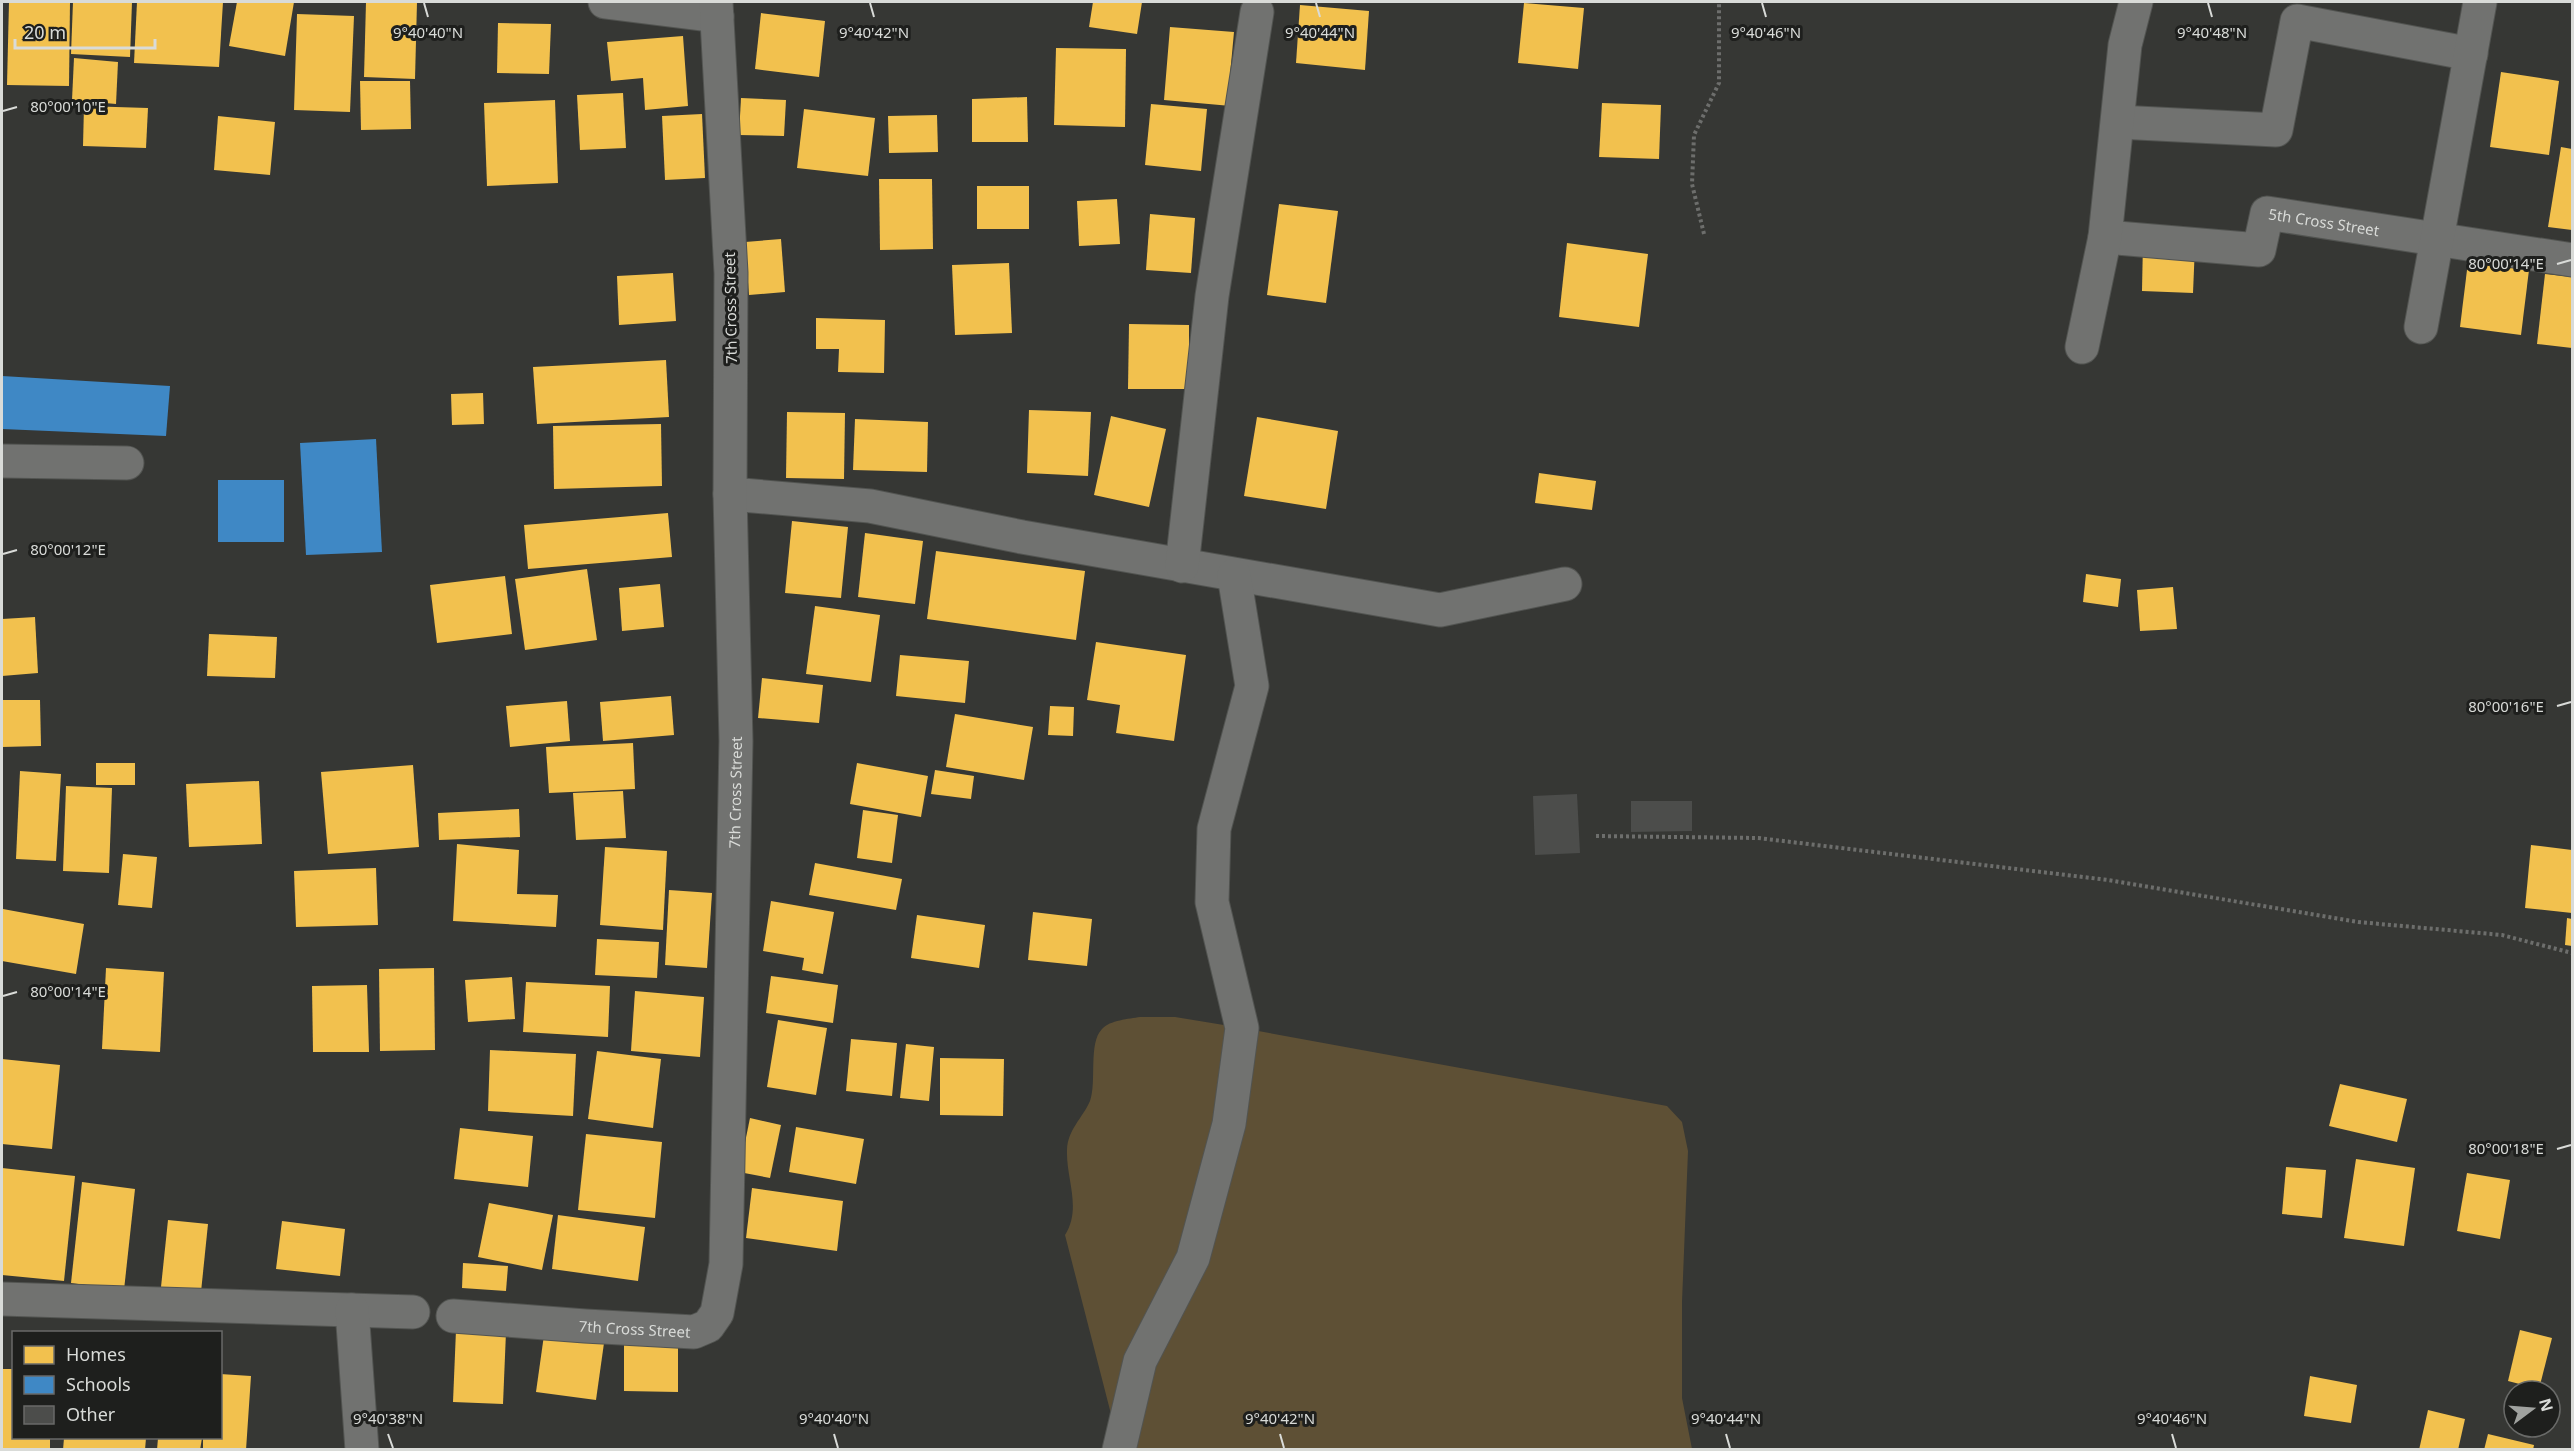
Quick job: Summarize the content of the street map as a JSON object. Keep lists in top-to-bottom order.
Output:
{
  "streets": {
    "street": ["5th Cross Street", "7th Cross Street"]
  },
  "legend": ["Homes", "Schools", "Other"],
  "scale_bar": "20 m",
  "north": "right",
  "coordinates": [
    "9°40'40\"N",
    "9°40'42\"N",
    "9°40'44\"N",
    "9°40'46\"N",
    "9°40'48\"N",
    "80°00'10\"E",
    "80°00'14\"E",
    "80°00'12\"E",
    "80°00'16\"E",
    "80°00'18\"E",
    "9°40'38\"N"
  ]
}
